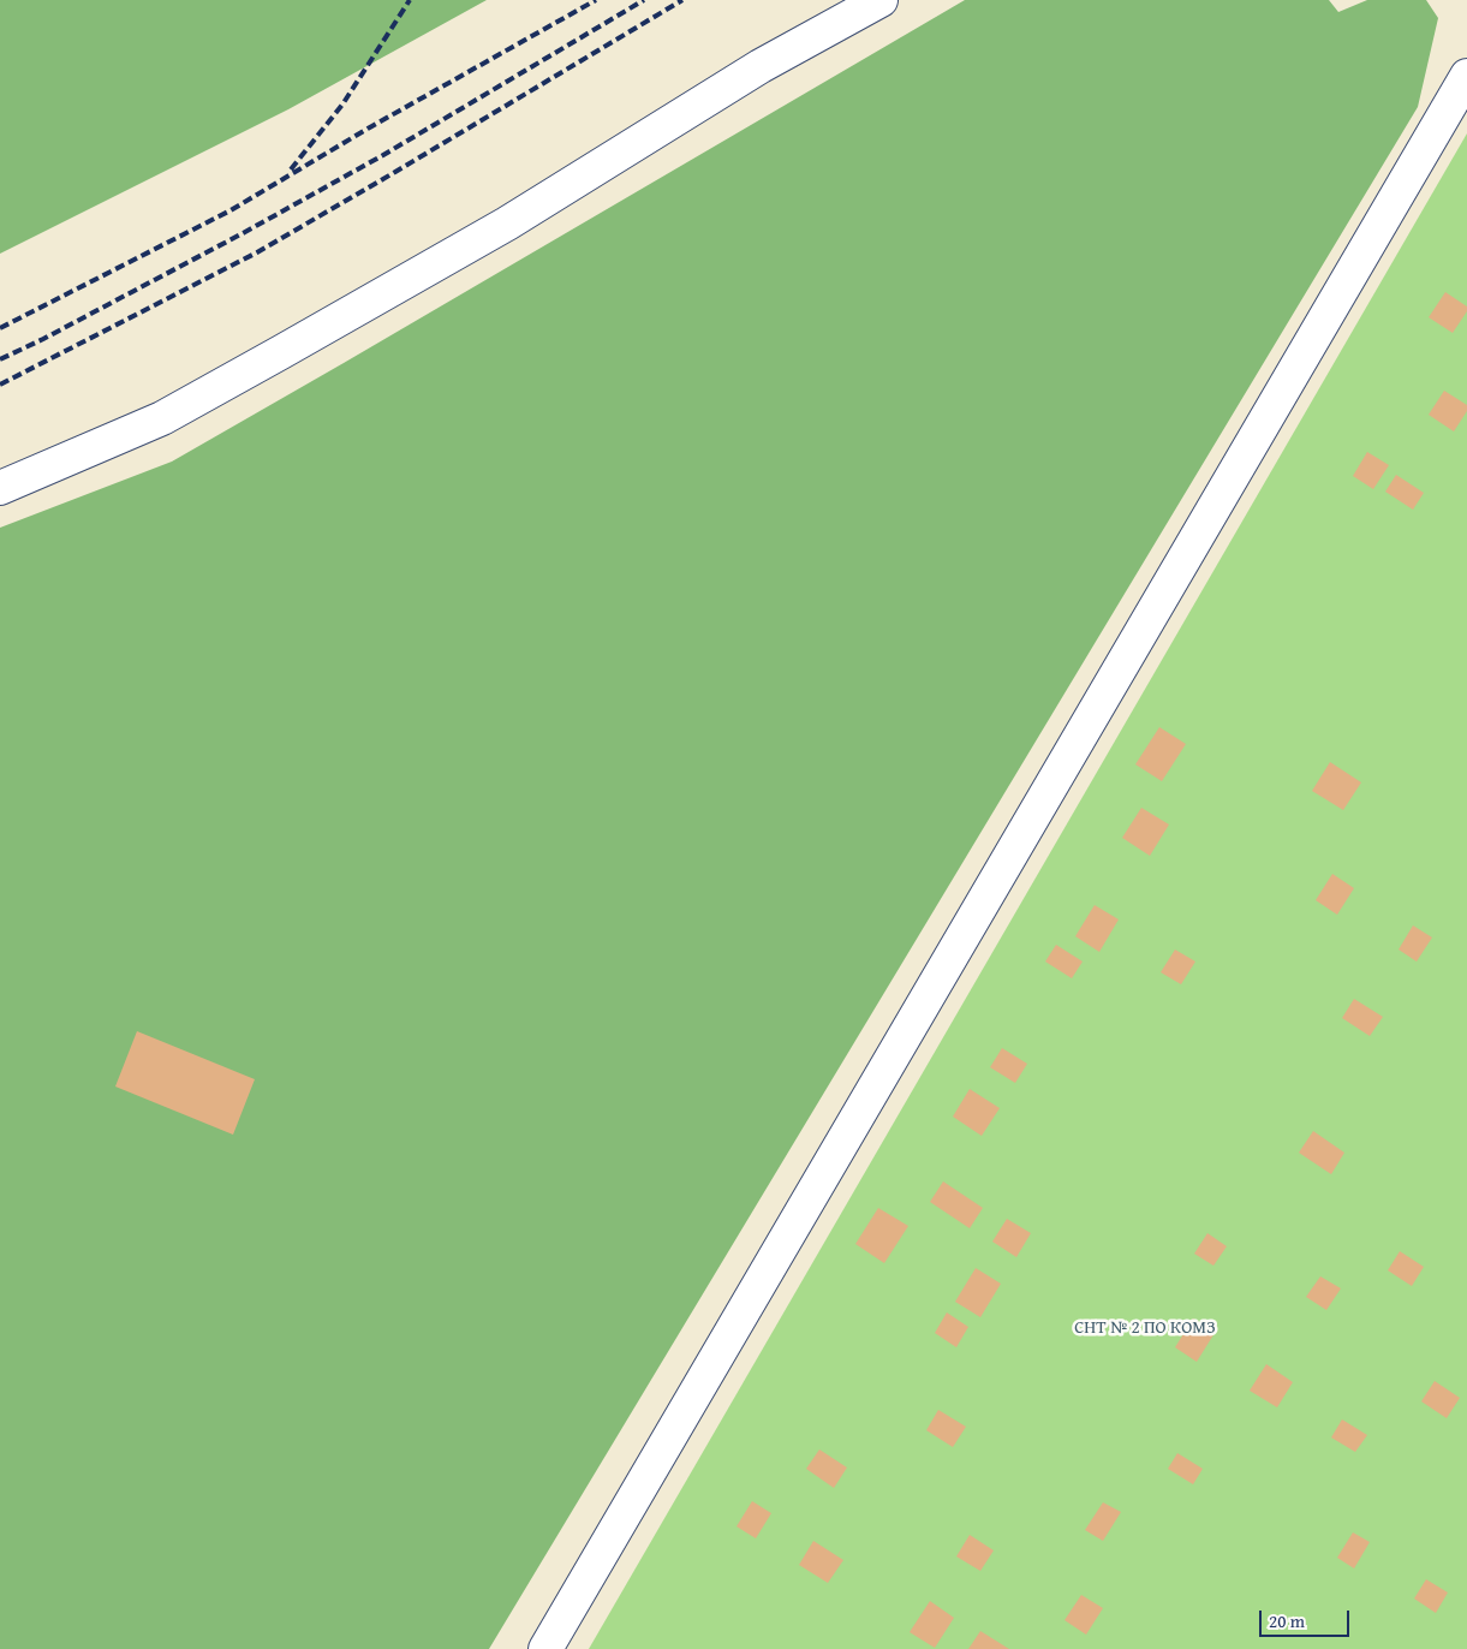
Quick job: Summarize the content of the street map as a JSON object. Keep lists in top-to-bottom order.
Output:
{
  "parks": ["СНТ № 2 ПО КОМЗ"],
  "scale_bar": "20 m"
}
